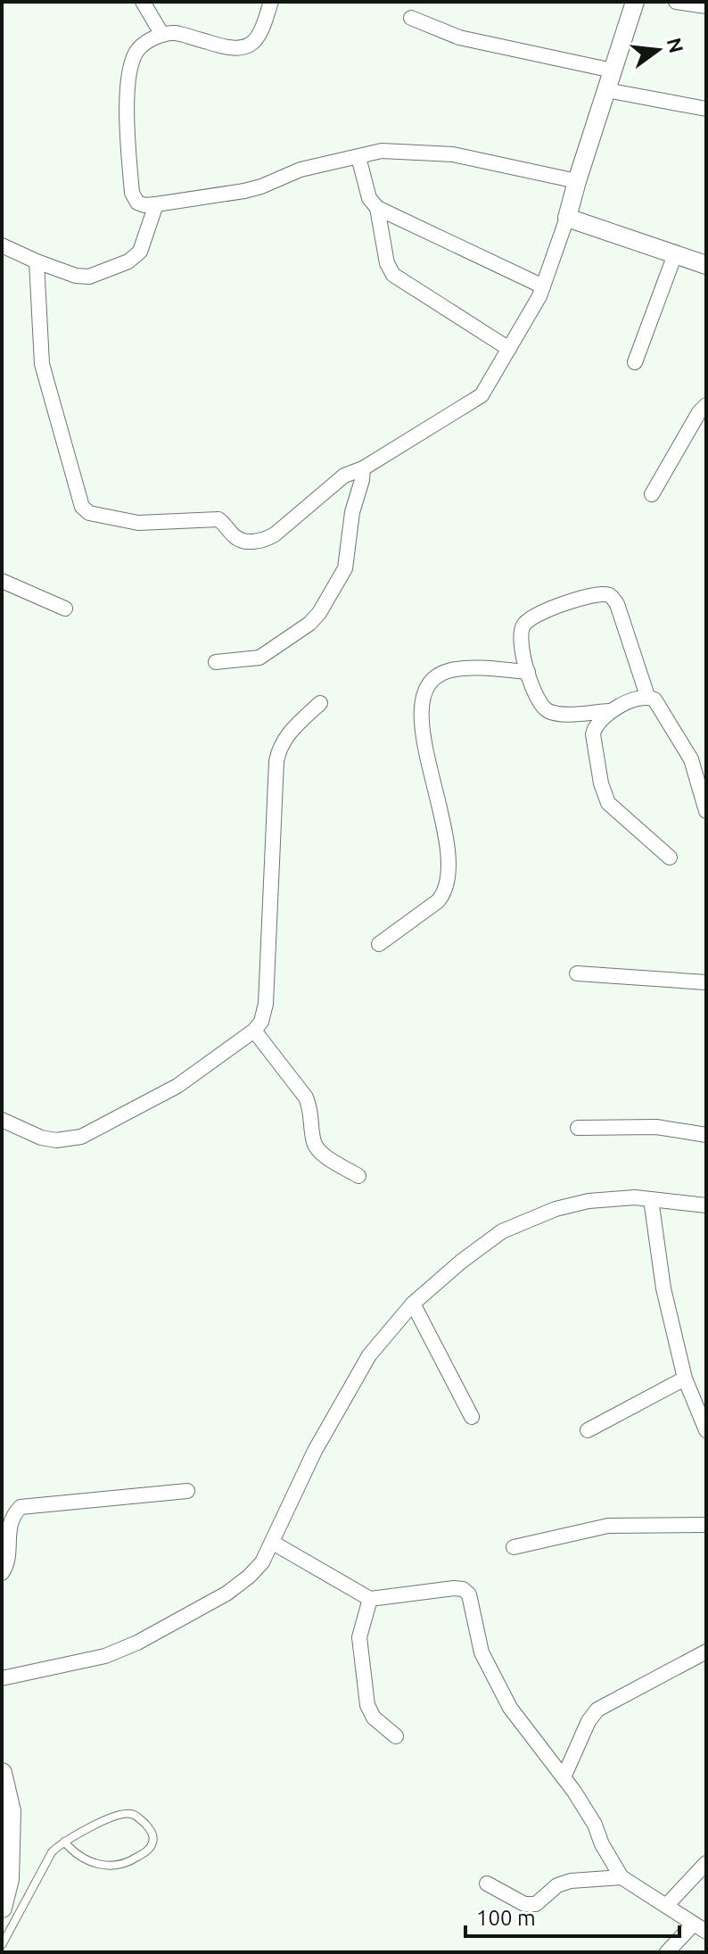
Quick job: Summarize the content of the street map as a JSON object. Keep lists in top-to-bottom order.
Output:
{
  "scale_bar": "100 m",
  "north": "right"
}
